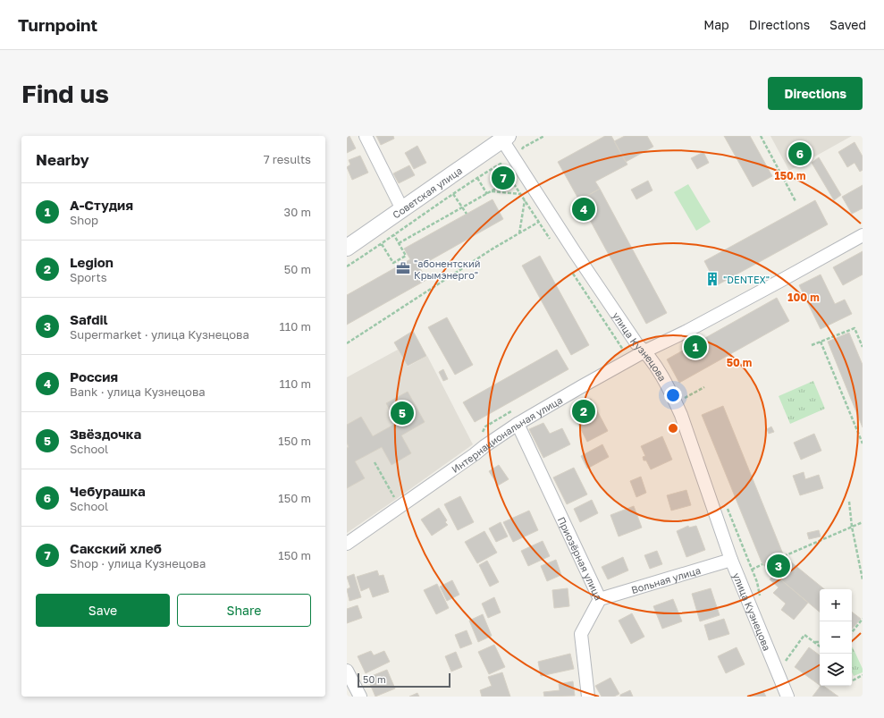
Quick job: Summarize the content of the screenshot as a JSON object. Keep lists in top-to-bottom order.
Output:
{
  "streets": {
    "street": [
      "Советская улица",
      "улица Кузнецова",
      "Интернациональная улица",
      "Приозёрная улица",
      "Вольная улица"
    ]
  },
  "crossings": [
    ["Советская улица", "улица Кузнецова"],
    ["улица Кузнецова", "Интернациональная улица"],
    ["улица Кузнецова", "Вольная улица"],
    ["Интернациональная улица", "Приозёрная улица"],
    ["Приозёрная улица", "Вольная улица"]
  ],
  "places": {
    "office": ["\"абонентский Крымэнерго\""],
    "building": ["\"DENTEX\""]
  },
  "scale_bar": "50 m",
  "page": {
    "header": "Turnpoint",
    "nav": ["Map", "Directions", "Saved"],
    "buttons": [
      "Directions",
      ["Save", "Share"]
    ],
    "title": "Find us",
    "heading": ["Nearby", "7 results"],
    "pins": [
      "6",
      "7",
      "4",
      "1",
      "2",
      "5",
      "3"
    ],
    "list": [
      {
        "mark": "1",
        "name": "А-Студия",
        "note": "Shop",
        "value": "30 m"
      },
      {
        "mark": "2",
        "name": "Legion",
        "note": "Sports",
        "value": "50 m"
      },
      {
        "mark": "3",
        "name": "Safdil",
        "note": "Supermarket · улица Кузнецова",
        "value": "110 m"
      },
      {
        "mark": "4",
        "name": "Россия",
        "note": "Bank · улица Кузнецова",
        "value": "110 m"
      },
      {
        "mark": "5",
        "name": "Звёздочка",
        "note": "School",
        "value": "150 m"
      },
      {
        "mark": "6",
        "name": "Чебурашка",
        "note": "School",
        "value": "150 m"
      },
      {
        "mark": "7",
        "name": "Сакский хлеб",
        "note": "Shop · улица Кузнецова",
        "value": "150 m"
      }
    ],
    "map_buttons": ["+", "−"],
    "scale": "50 m"
  },
  "rings": ["150 m", "100 m", "50 m"]
}
